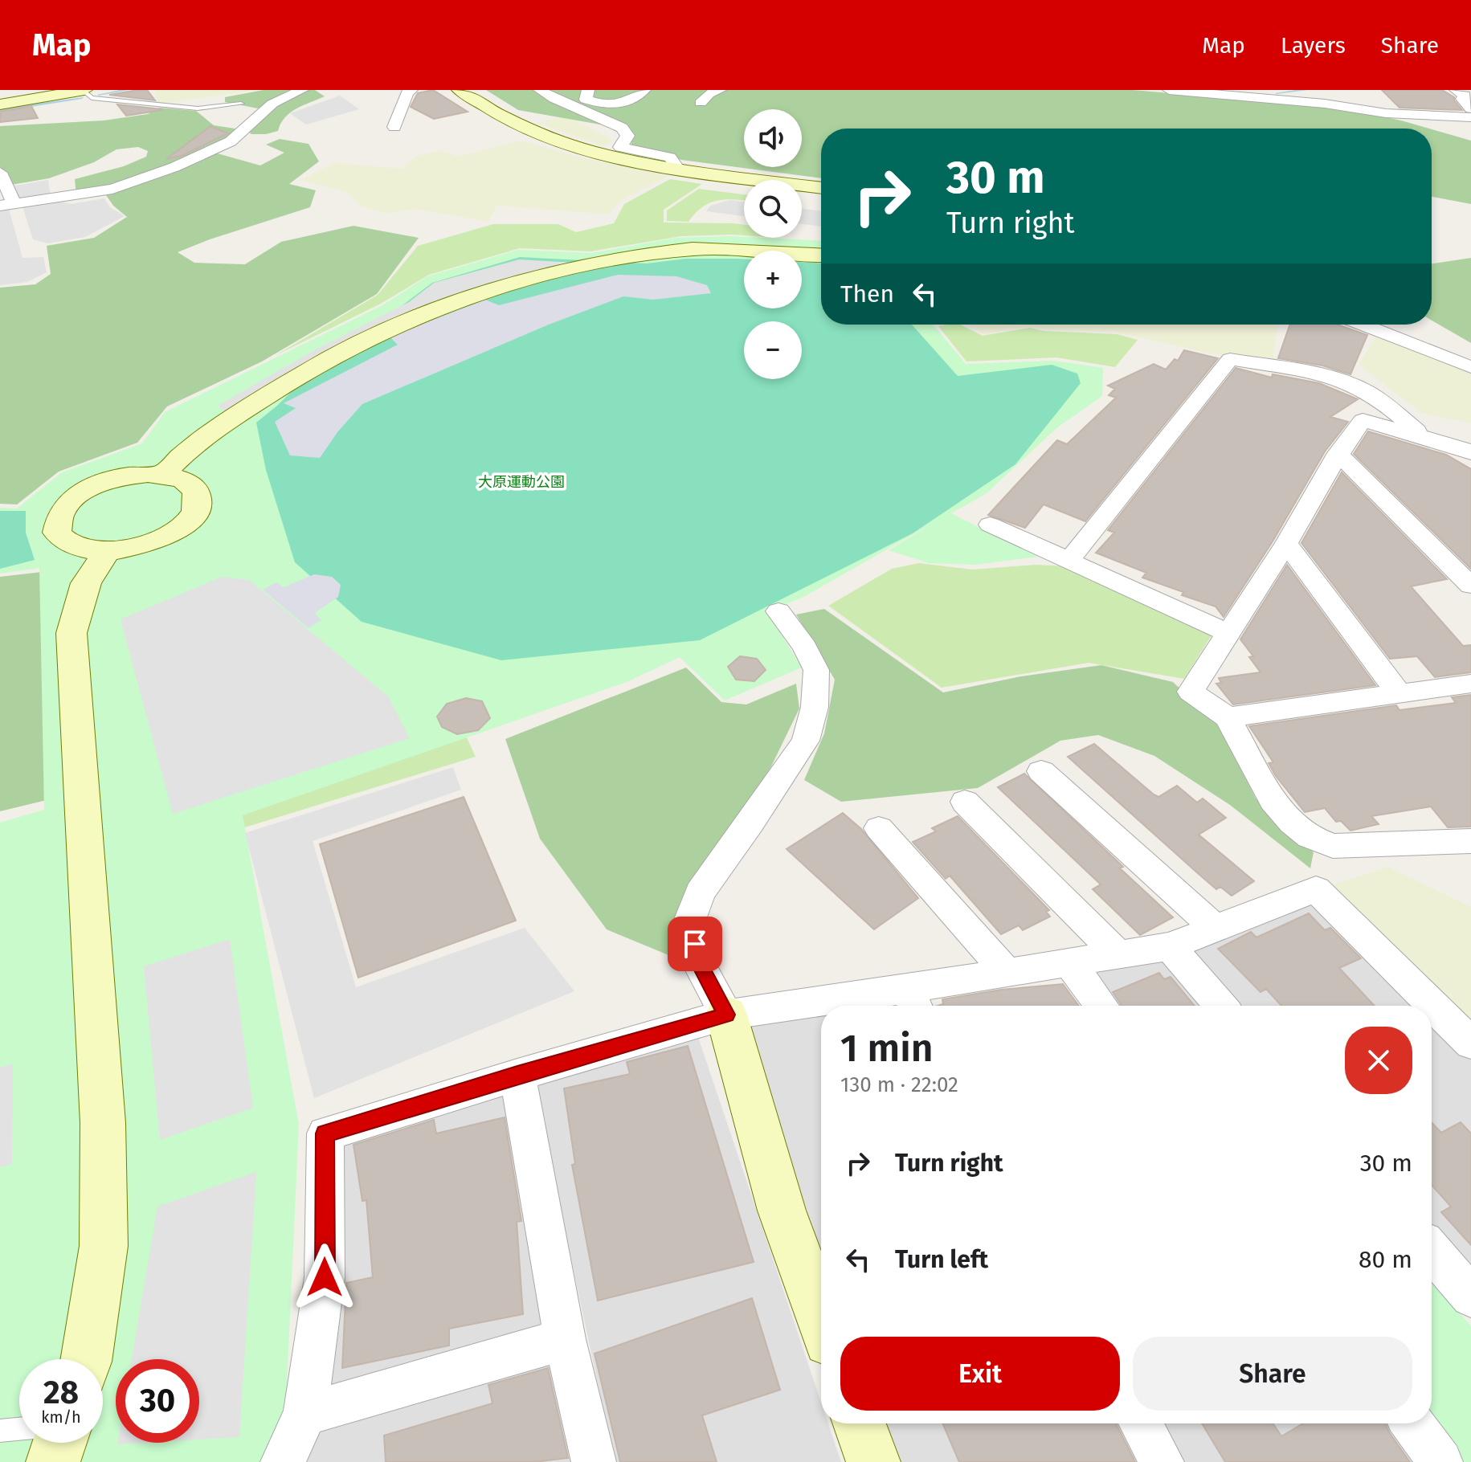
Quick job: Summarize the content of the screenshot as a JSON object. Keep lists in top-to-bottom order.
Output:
{
  "parks": ["大原運動公園"],
  "page": {
    "header": "Map",
    "nav": ["Map", "Layers", "Share"],
    "map_buttons": ["+", "−"],
    "turn": ["30 m", "Turn right"],
    "then": "Then",
    "heading": ["1 min", "130 m · 22:02"],
    "list": [
      {
        "name": "Turn right",
        "value": "30 m"
      },
      {
        "name": "Turn left",
        "value": "80 m"
      }
    ],
    "buttons": ["Exit", "Share"],
    "speed": "28 km/h",
    "limit": "30"
  }
}
